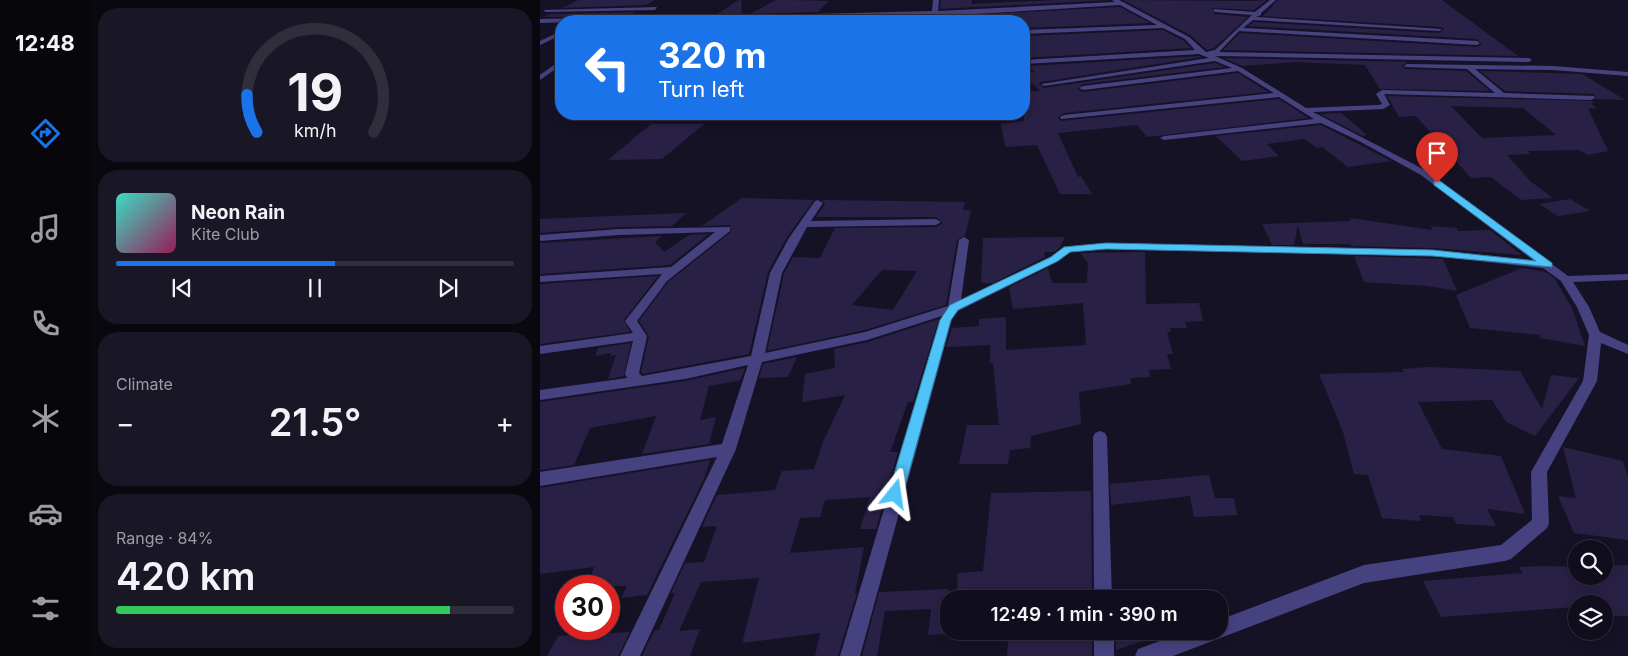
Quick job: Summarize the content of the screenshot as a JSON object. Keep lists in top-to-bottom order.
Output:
{
  "page": {
    "tabs": "12:48",
    "turn": ["320 m", "Turn left"],
    "song": ["Neon Rain", "Kite Club"],
    "tile": [
      "Climate",
      ["Range · 84%", "420 km"]
    ],
    "heat": ["−", "21.5°", "+"],
    "limit": "30",
    "trip": "12:49 · 1 min · 390 m",
    "gauge": ["19", "km/h"]
  }
}
